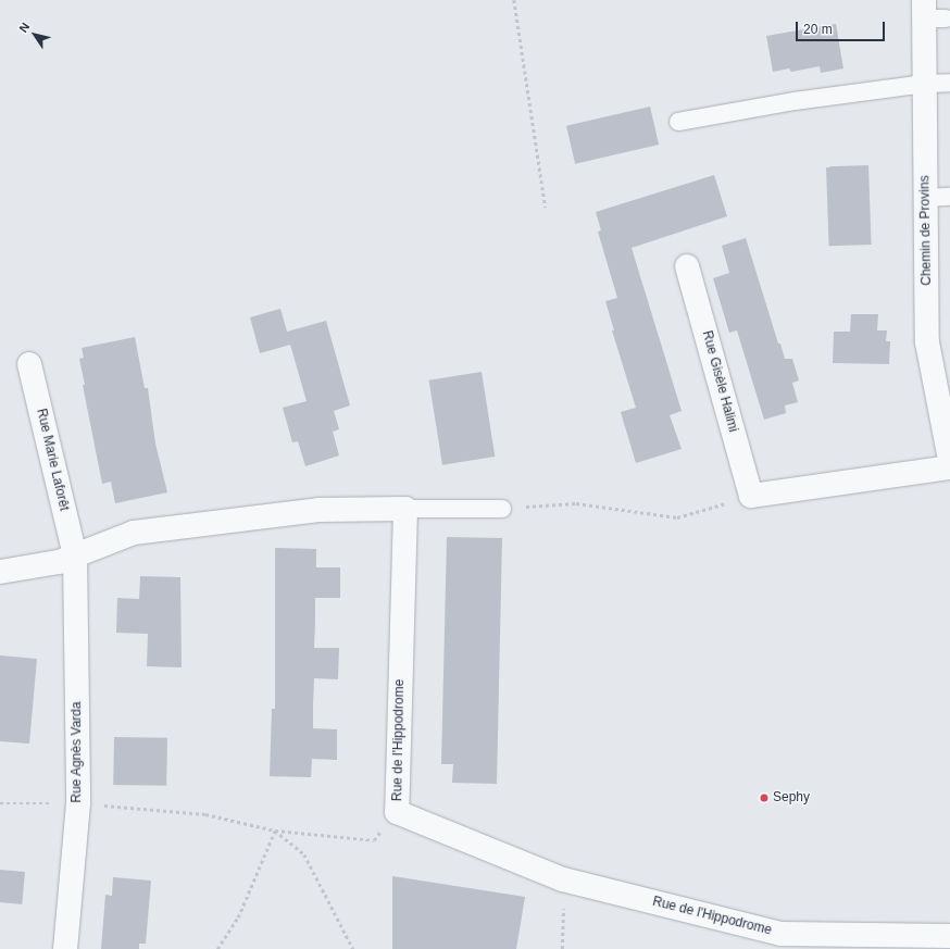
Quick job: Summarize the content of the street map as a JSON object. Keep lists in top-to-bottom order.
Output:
{
  "streets": {
    "street": [
      "Chemin de Provins",
      "Rue Gisèle Halimi",
      "Rue Marie Laforêt",
      "Rue de l'Hippodrome",
      "Rue Agnès Varda"
    ]
  },
  "crossings": [
    ["Rue Marie Laforêt", "Rue Agnès Varda"]
  ],
  "places": ["Sephy"],
  "scale_bar": "20 m",
  "north": "top left"
}
